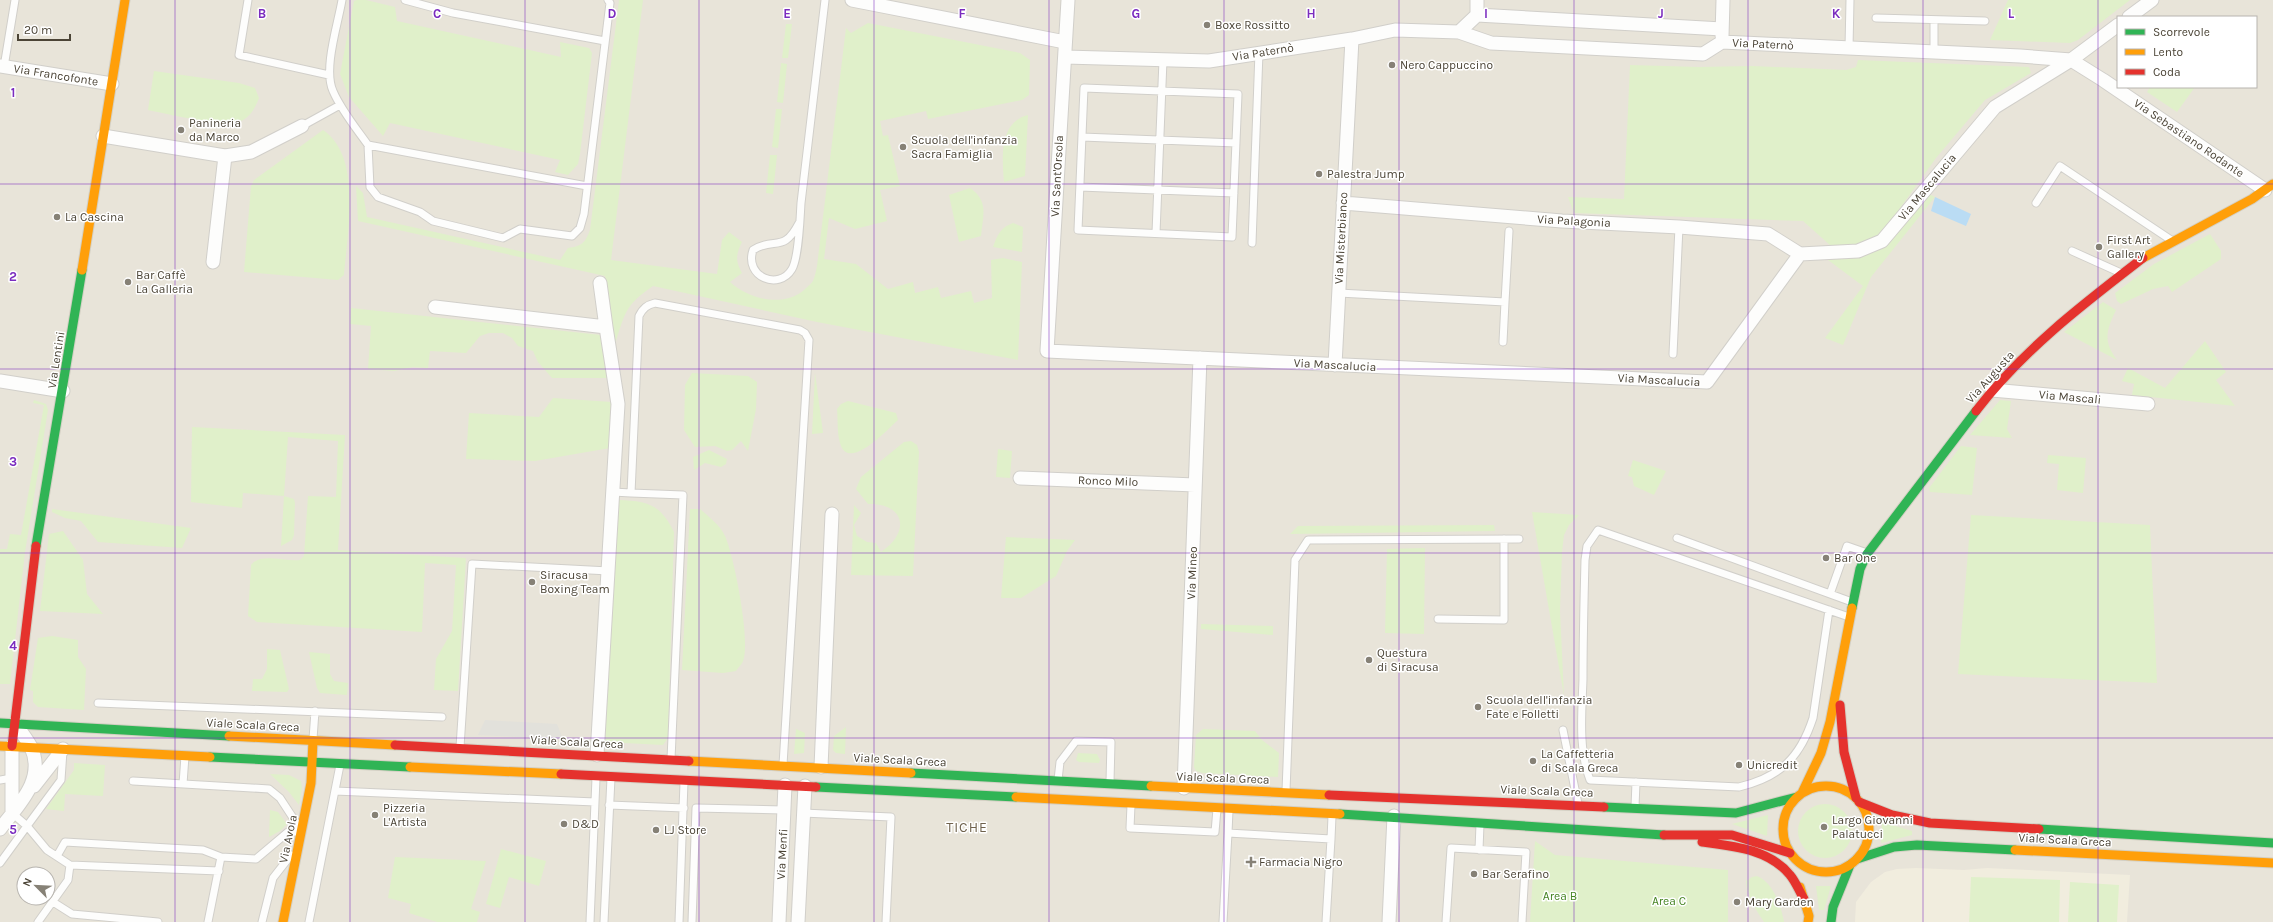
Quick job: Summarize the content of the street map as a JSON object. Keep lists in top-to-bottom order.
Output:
{
  "streets": {
    "main road": [
      "Via Lentini",
      "Via Augusta",
      "Viale Scala Greca",
      "Via Avola"
    ],
    "street": [
      "Via Paternò",
      "Via Francofonte",
      "Via Sebastiano Rodante",
      "Via Sant'Orsola",
      "Via Mascalucia",
      "Via Palagonia",
      "Via Misterbianco",
      "Via Mascali",
      "Ronco Milo",
      "Via Mineo",
      "Via Menfi"
    ]
  },
  "crossings": [
    ["Via Paternò", "Via Sebastiano Rodante"],
    ["Via Paternò", "Via Sant'Orsola"],
    ["Via Paternò", "Via Mascalucia"],
    ["Via Paternò", "Via Misterbianco"],
    ["Via Francofonte", "Via Lentini"],
    ["Via Sebastiano Rodante", "Via Mascalucia"],
    ["Via Sebastiano Rodante", "Via Augusta"],
    ["Via Sant'Orsola", "Via Mascalucia"],
    ["Via Mascalucia", "Via Palagonia"],
    ["Via Mascalucia", "Via Misterbianco"],
    ["Via Mascalucia", "Via Mineo"],
    ["Via Palagonia", "Via Misterbianco"],
    ["Via Lentini", "Viale Scala Greca"],
    ["Via Augusta", "Via Mascali"],
    ["Ronco Milo", "Via Mineo"],
    ["Via Mineo", "Viale Scala Greca"],
    ["Viale Scala Greca", "Via Avola"],
    ["Viale Scala Greca", "Via Menfi"]
  ],
  "districts": ["TICHE"],
  "parks": ["Area B", "Area C"],
  "places": {
    "other": [
      "Boxe Rossitto",
      "Nero Cappuccino",
      "Panineria da Marco",
      "Scuola dell'infanzia Sacra Famiglia",
      "Palestra Jump",
      "La Cascina",
      "First Art Gallery",
      "Bar Caffè La Galleria",
      "Bar One",
      "Siracusa Boxing Team",
      "Questura di Siracusa",
      "Scuola dell'infanzia Fate e Folletti",
      "La Caffetteria di Scala Greca",
      "Unicredit",
      "Pizzeria L'Artista",
      "D&D",
      "Largo Giovanni Palatucci",
      "LJ Store",
      "Bar Serafino",
      "Mary Garden"
    ],
    "health": ["Farmacia Nigro"]
  },
  "legend": ["Scorrevole", "Lento", "Coda"],
  "scale_bar": "20 m",
  "north": "top left",
  "grid": {
    "columns": [
      "B",
      "C",
      "D",
      "E",
      "F",
      "G",
      "H",
      "I",
      "J",
      "K",
      "L"
    ],
    "rows": [
      "1",
      "2",
      "3",
      "4",
      "5"
    ]
  }
}
